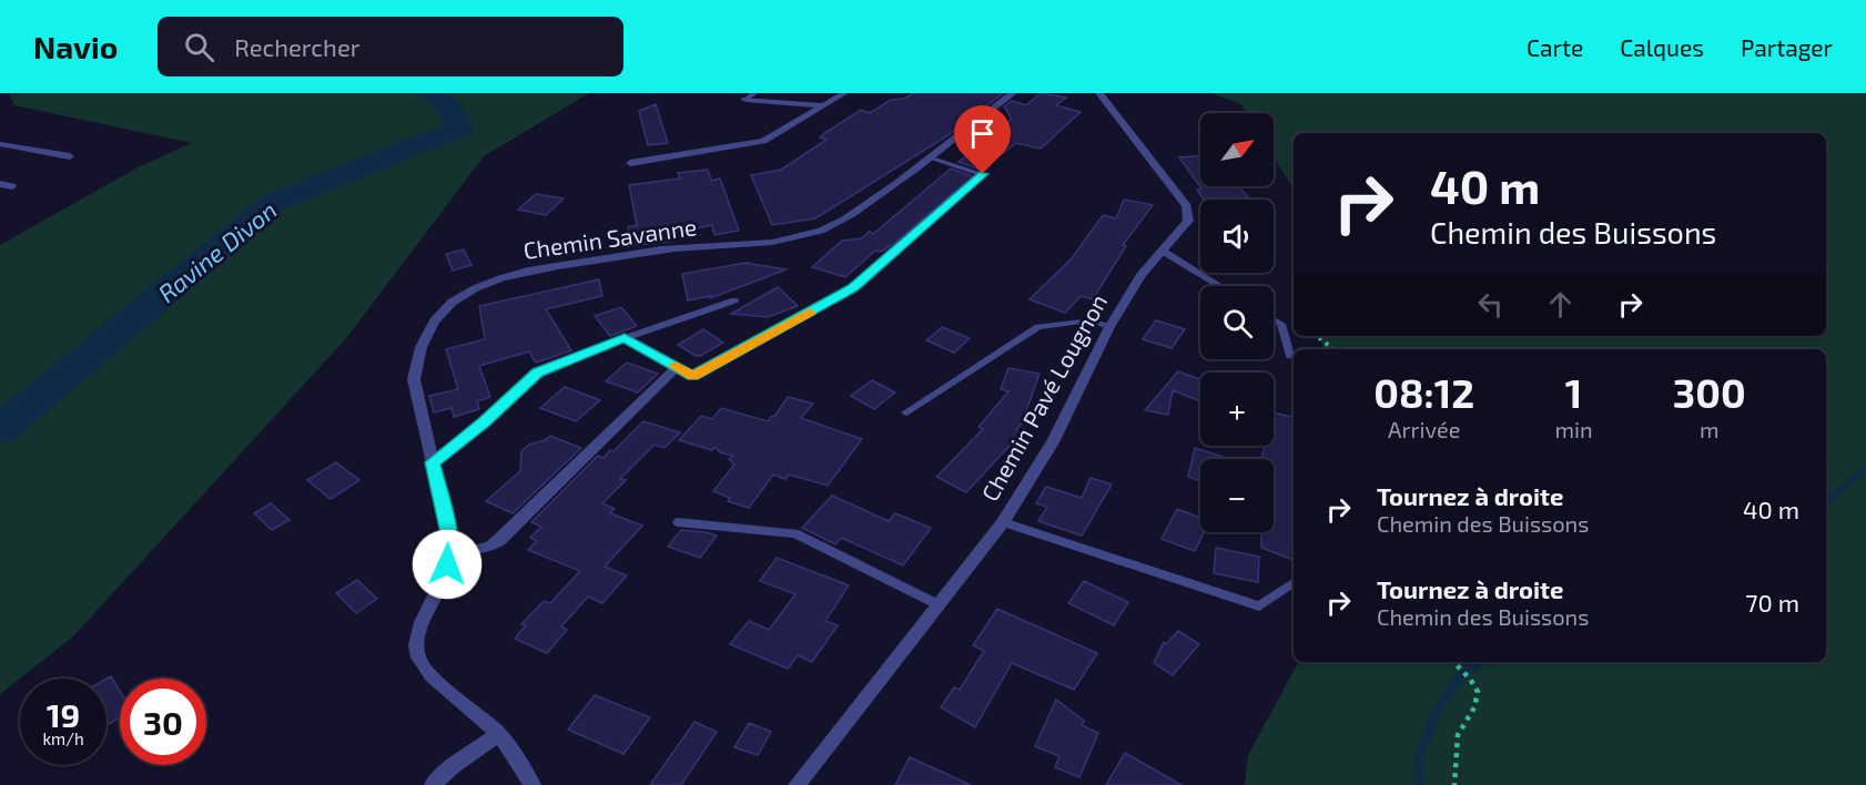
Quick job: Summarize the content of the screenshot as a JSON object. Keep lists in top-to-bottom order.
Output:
{
  "streets": {
    "street": ["Chemin Savanne", "Chemin Pavé Lougnon"]
  },
  "water": ["Ravine Divon"],
  "north": "top right",
  "page": {
    "header": "Navio",
    "search": "Rechercher",
    "nav": ["Carte", "Calques", "Partager"],
    "map_buttons": ["+", "−"],
    "turn": ["40 m", "Chemin des Buissons"],
    "eta": [
      "08:12",
      "Arrivée",
      "1",
      "min",
      "300",
      "m"
    ],
    "list": [
      {
        "name": "Tournez à droite",
        "note": "Chemin des Buissons",
        "value": "40 m"
      },
      {
        "name": "Tournez à droite",
        "note": "Chemin des Buissons",
        "value": "70 m"
      }
    ],
    "speed": "19 km/h",
    "limit": "30"
  }
}
